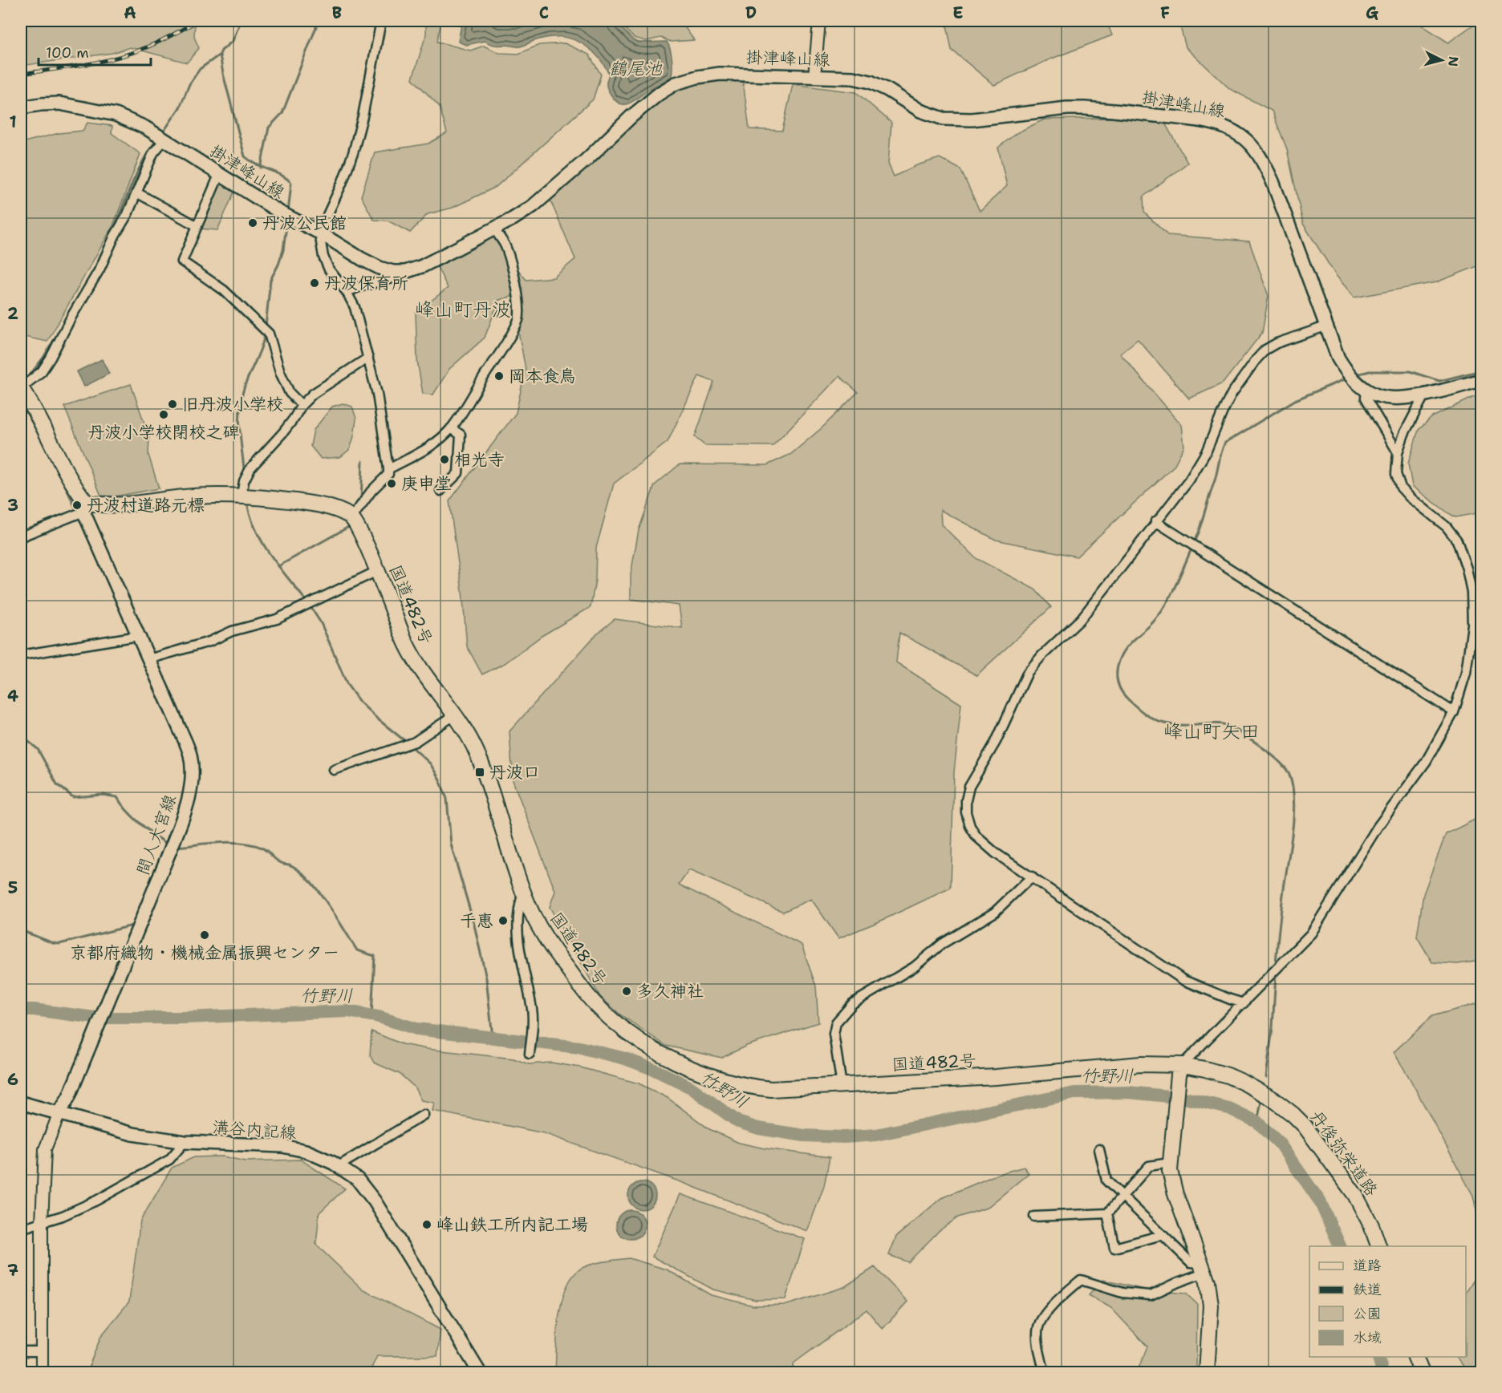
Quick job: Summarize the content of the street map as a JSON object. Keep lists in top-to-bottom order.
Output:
{
  "streets": {
    "highway": ["国道482号", "丹後弥栄道路"],
    "main road": ["掛津峰山線", "間人大宮線", "溝谷内記線"]
  },
  "crossings": [
    ["国道482号", "丹後弥栄道路"],
    ["間人大宮線", "溝谷内記線"]
  ],
  "districts": ["峰山町丹波", "峰山町矢田"],
  "water": ["鶴尾池", "竹野川"],
  "places": {
    "other": [
      "丹波公民館",
      "丹波保育所",
      "岡本食鳥",
      "旧丹波小学校",
      "丹波小学校閉校之碑",
      "相光寺",
      "庚申堂",
      "丹波村道路元標",
      "千恵",
      "京都府織物・機械金属振興センター",
      "多久神社",
      "峰山鉄工所内記工場"
    ],
    "transit": ["丹波口"]
  },
  "legend": [
    "道路",
    "鉄道",
    "公園",
    "水域"
  ],
  "scale_bar": "100 m",
  "north": "right",
  "grid": {
    "columns": [
      "A",
      "B",
      "C",
      "D",
      "E",
      "F",
      "G"
    ],
    "rows": [
      "1",
      "2",
      "3",
      "4",
      "5",
      "6",
      "7"
    ]
  }
}
